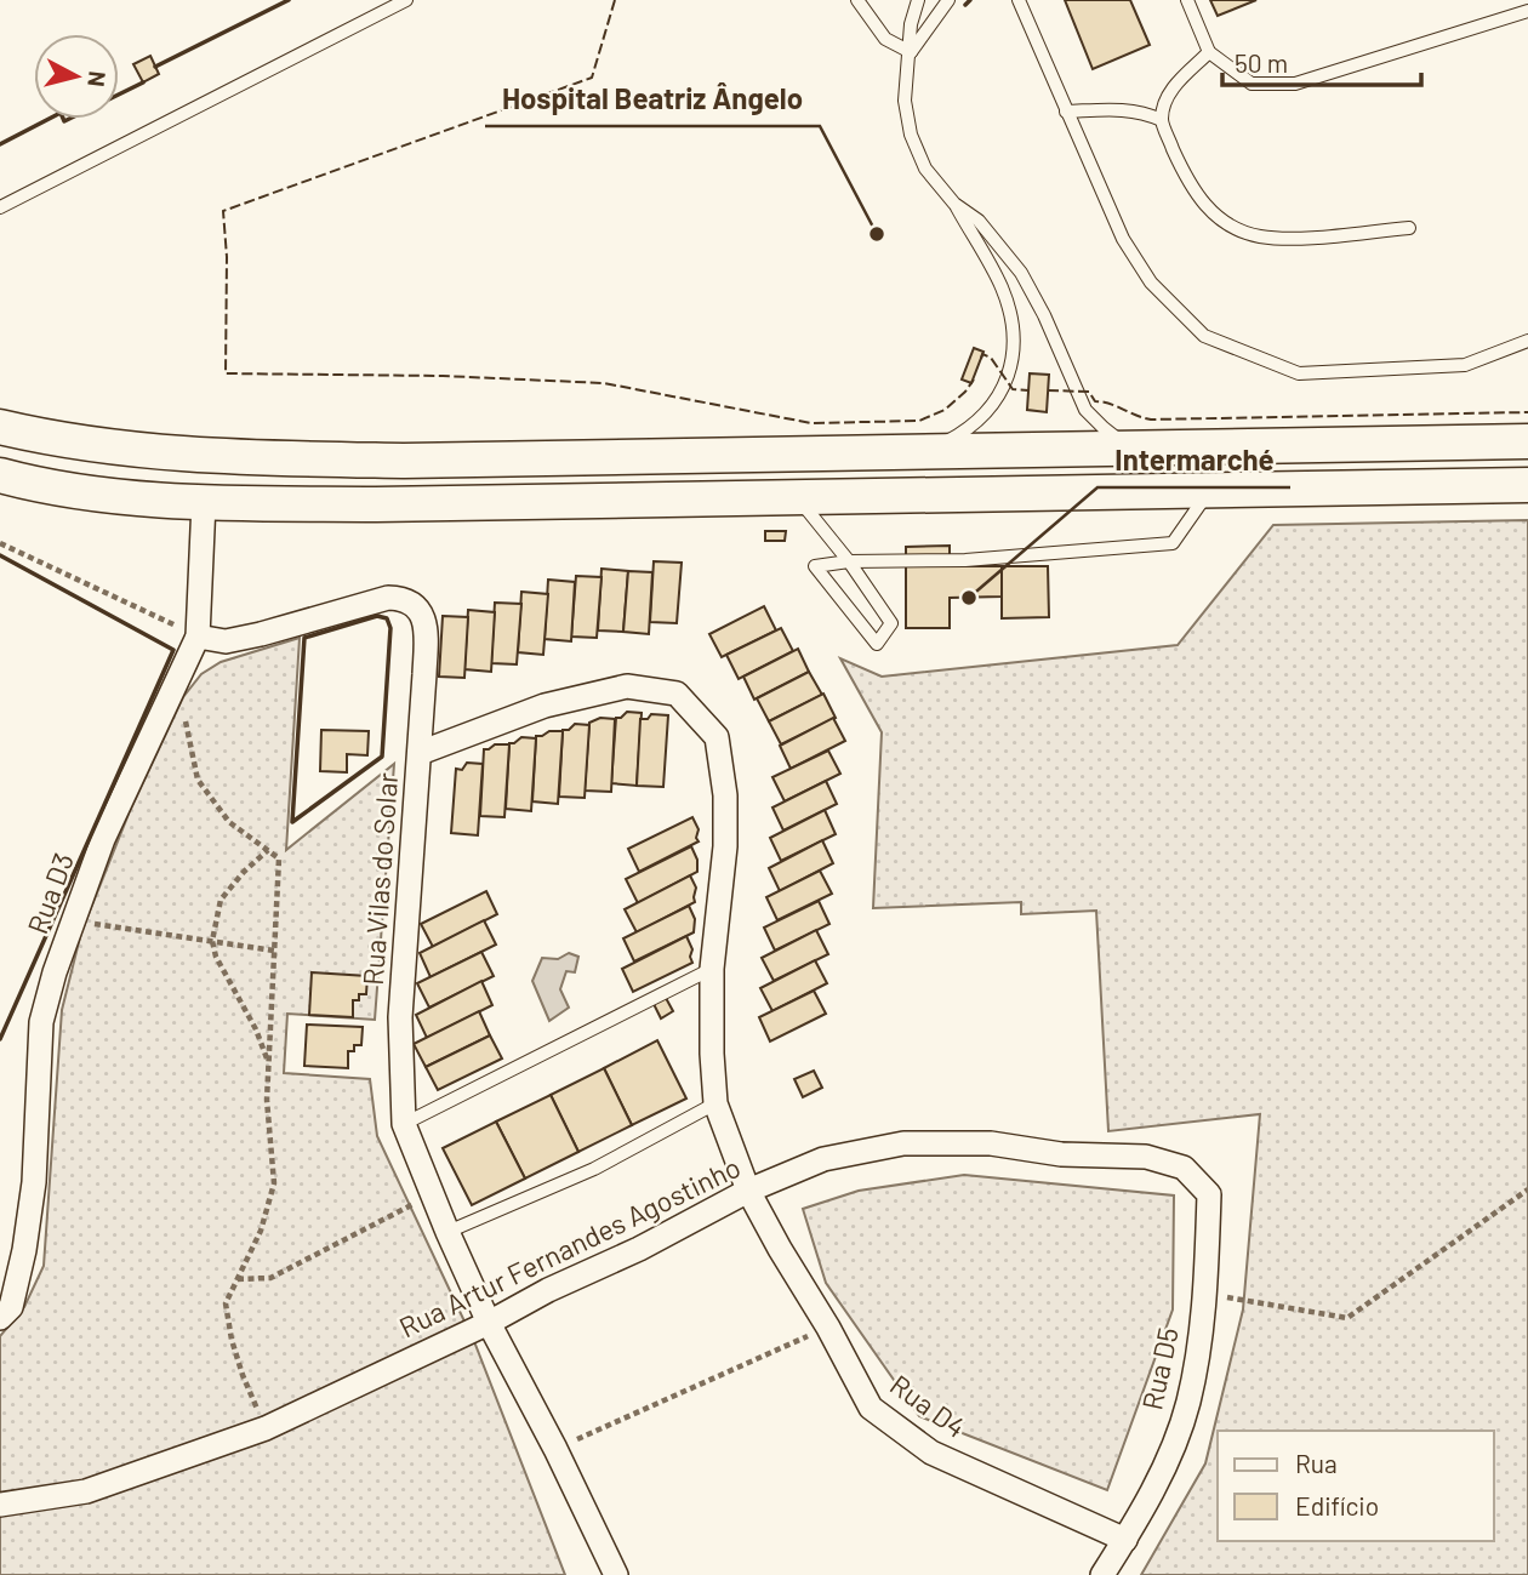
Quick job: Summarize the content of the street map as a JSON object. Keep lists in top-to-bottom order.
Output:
{
  "streets": {
    "street": [
      "Rua Vilas do Solar",
      "Rua D3",
      "Rua Artur Fernandes Agostinho",
      "Rua D5",
      "Rua D4"
    ]
  },
  "crossings": [
    ["Rua Vilas do Solar", "Rua Artur Fernandes Agostinho"],
    ["Rua Vilas do Solar", "Rua D4"],
    ["Rua Artur Fernandes Agostinho", "Rua D5"],
    ["Rua Artur Fernandes Agostinho", "Rua D4"],
    ["Rua D5", "Rua D4"]
  ],
  "places": ["Hospital Beatriz Ângelo", "Intermarché"],
  "legend": ["Rua", "Edifício"],
  "scale_bar": "50 m",
  "north": "right"
}
